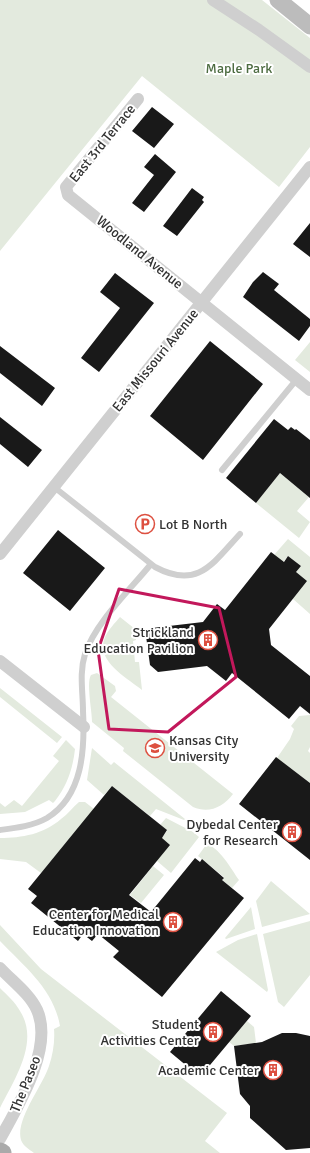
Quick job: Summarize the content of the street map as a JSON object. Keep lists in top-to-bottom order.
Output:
{
  "streets": {
    "street": [
      "East 3rd Terrace",
      "Woodland Avenue",
      "East Missouri Avenue",
      "The Paseo"
    ]
  },
  "crossings": [
    ["East 3rd Terrace", "Woodland Avenue"],
    ["Woodland Avenue", "East Missouri Avenue"]
  ],
  "parks": ["Maple Park"],
  "places": {
    "parking": ["Lot B North"],
    "building": [
      "Strickland Education Pavilion",
      "Dybedal Center for Research",
      "Center for Medical Education Innovation",
      "Student Activities Center",
      "Academic Center"
    ],
    "school or university": ["Kansas City University"]
  }
}
